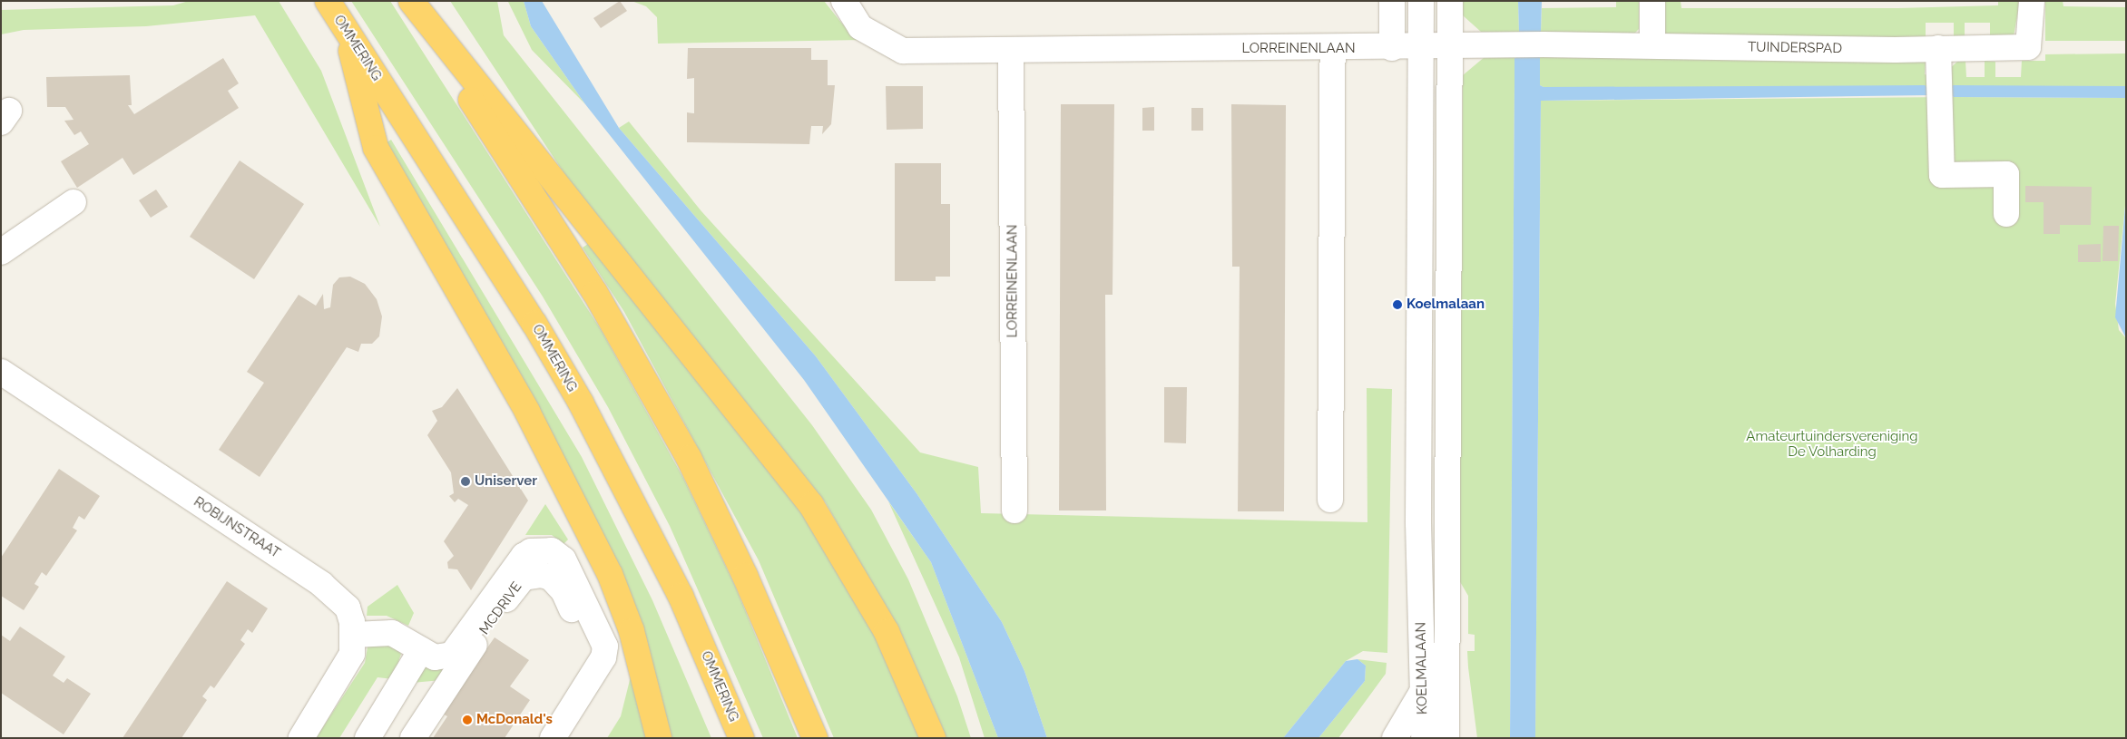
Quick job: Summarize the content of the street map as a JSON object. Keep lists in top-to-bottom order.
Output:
{
  "streets": {
    "highway": ["OMMERING"],
    "street": [
      "TUINDERSPAD",
      "LORREINENLAAN",
      "ROBIJNSTRAAT",
      "MCDRIVE",
      "KOELMALAAN"
    ]
  },
  "crossings": [
    ["TUINDERSPAD", "LORREINENLAAN"],
    ["TUINDERSPAD", "KOELMALAAN"],
    ["LORREINENLAAN", "KOELMALAAN"]
  ],
  "parks": ["Amateurtuindersvereniging De Volharding"],
  "places": ["Koelmalaan", "Uniserver", "McDonald's"]
}
